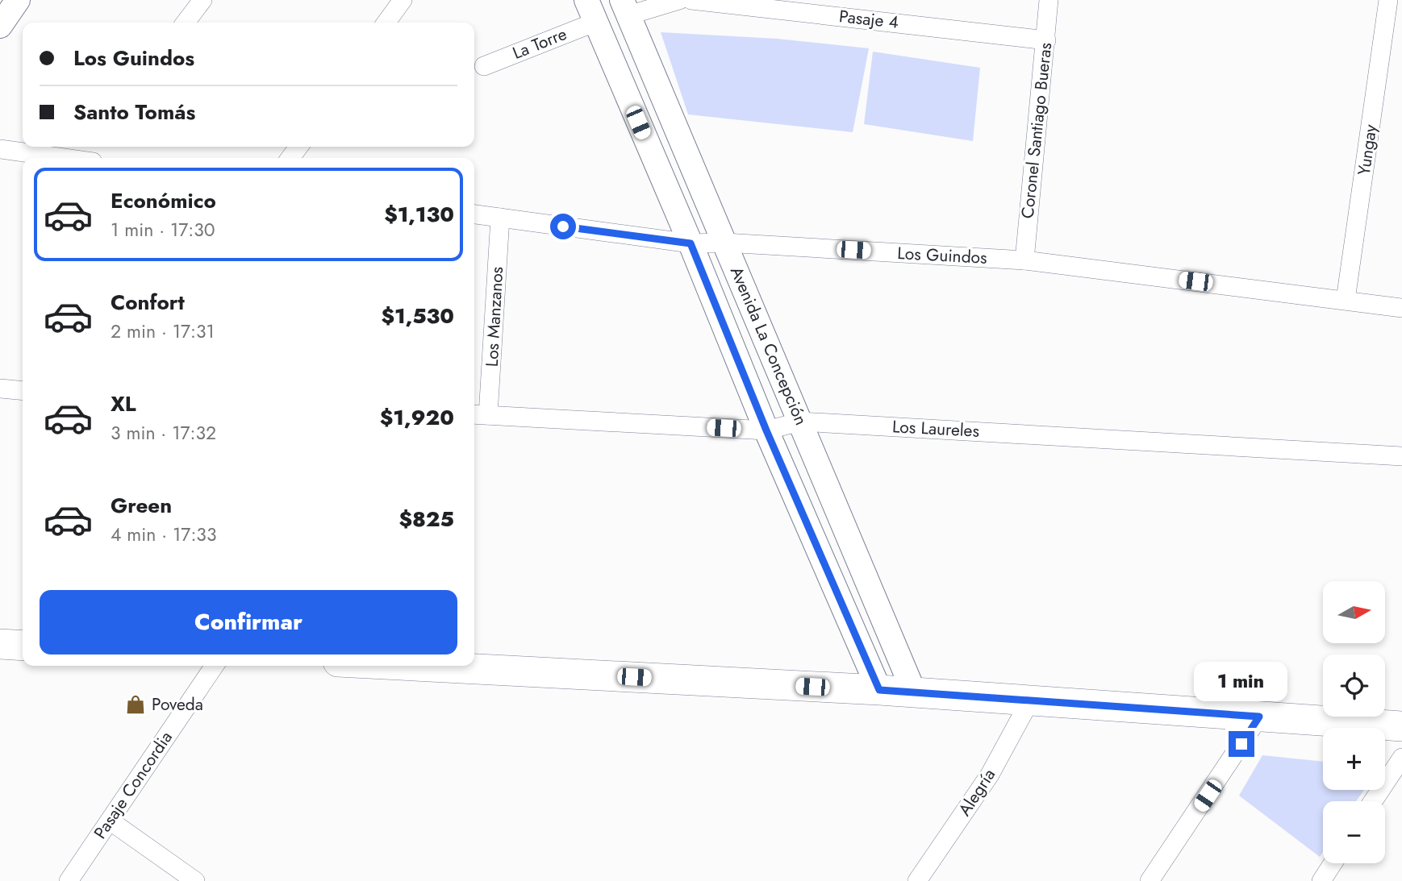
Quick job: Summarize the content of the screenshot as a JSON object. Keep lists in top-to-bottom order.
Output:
{
  "streets": {
    "street": [
      "Pasaje 4",
      "La Torre",
      "Coronel Santiago Bueras",
      "Yungay",
      "Los Guindos",
      "Los Manzanos",
      "Avenida La Concepción",
      "Los Laureles",
      "Pasaje Concordia",
      "Alegría"
    ]
  },
  "crossings": [
    ["Pasaje 4", "Coronel Santiago Bueras"],
    ["La Torre", "Avenida La Concepción"],
    ["Coronel Santiago Bueras", "Los Guindos"],
    ["Yungay", "Los Guindos"],
    ["Los Guindos", "Los Manzanos"],
    ["Los Guindos", "Avenida La Concepción"],
    ["Los Manzanos", "Los Laureles"],
    ["Avenida La Concepción", "Los Laureles"]
  ],
  "places": {
    "shop": ["Poveda"]
  },
  "north": "right",
  "page": {
    "banner": ["Los Guindos", "Santo Tomás"],
    "list": [
      {
        "name": "Económico",
        "note": "1 min · 17:30",
        "value": "$1,130"
      },
      {
        "name": "Confort",
        "note": "2 min · 17:31",
        "value": "$1,530"
      },
      {
        "name": "XL",
        "note": "3 min · 17:32",
        "value": "$1,920"
      },
      {
        "name": "Green",
        "note": "4 min · 17:33",
        "value": "$825"
      }
    ],
    "buttons": "Confirmar",
    "map_buttons": ["+", "−"],
    "bubble": "1 min"
  }
}
